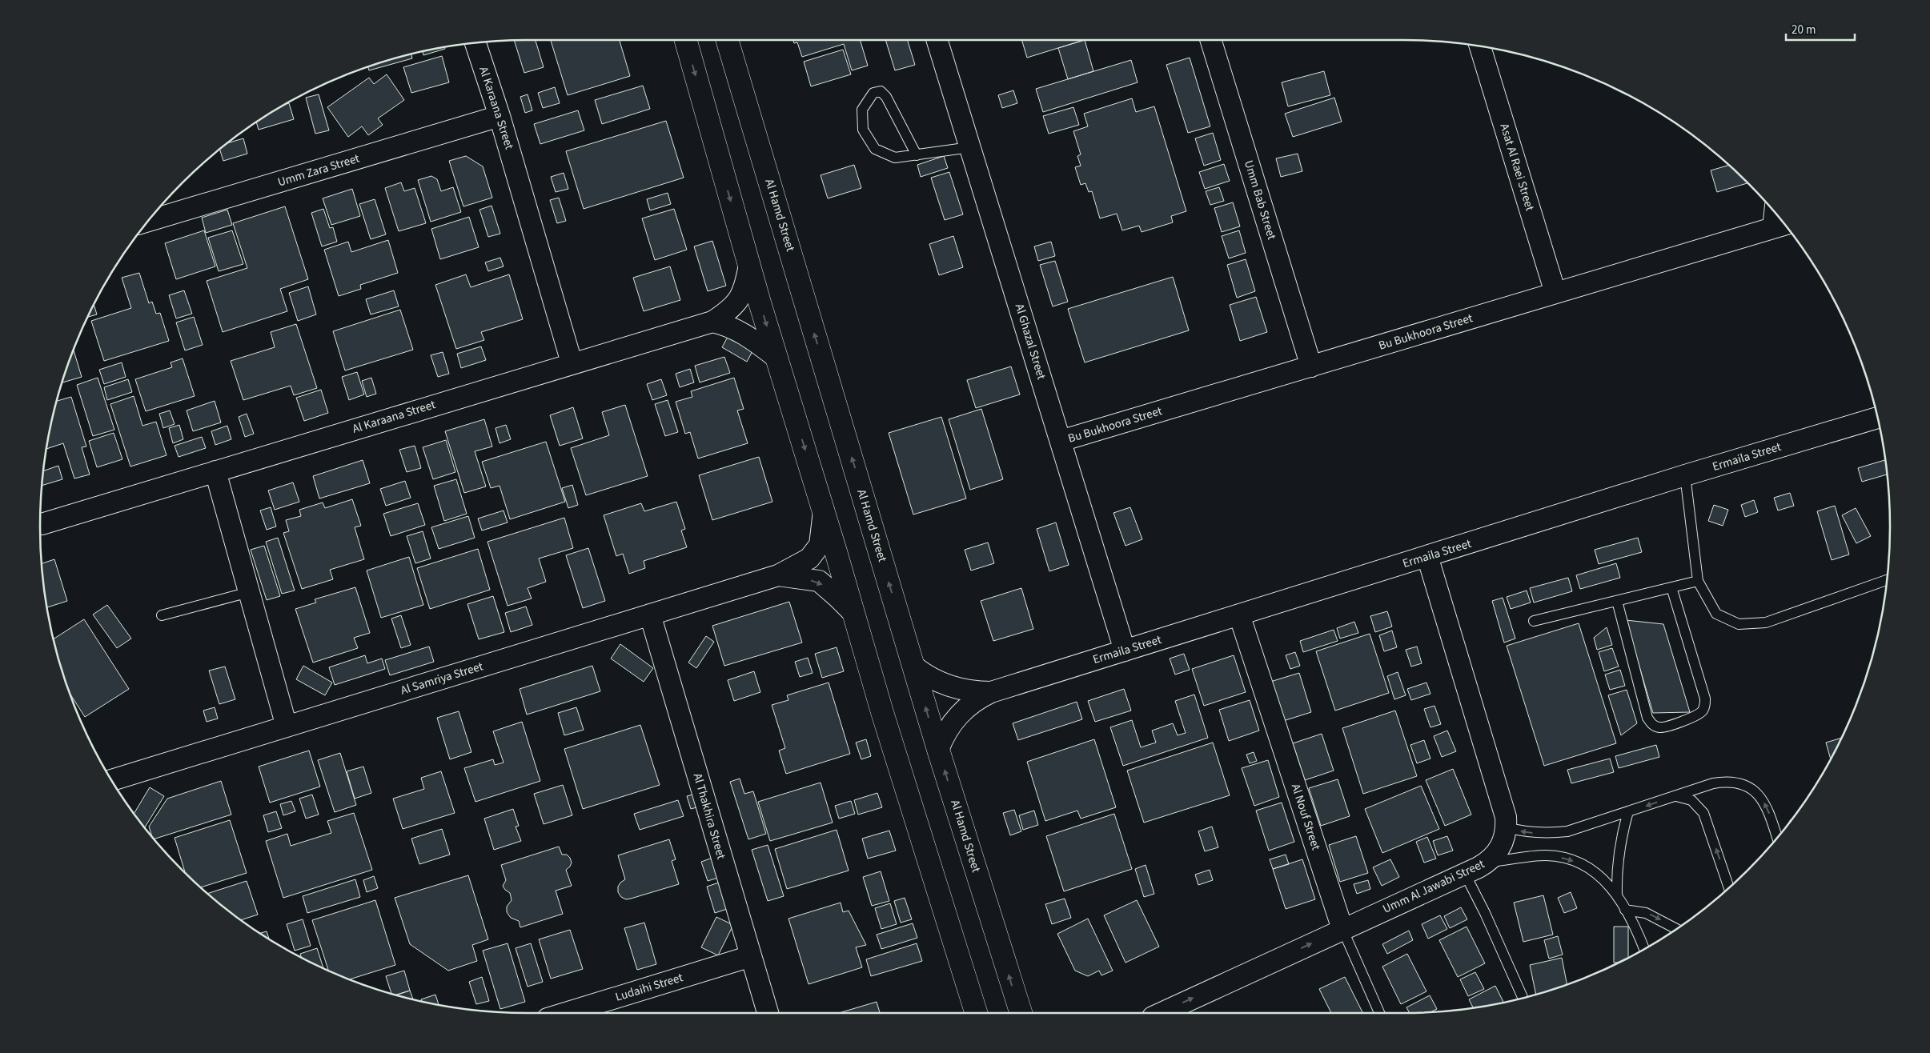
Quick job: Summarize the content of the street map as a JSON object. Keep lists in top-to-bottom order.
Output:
{
  "streets": {
    "street": [
      "Al Karaana Street",
      "Asat Al Raei Street",
      "Umm Zara Street",
      "Umm Bab Street",
      "Al Hamd Street",
      "Bu Bukhoora Street",
      "Al Ghazal Street",
      "Ermaila Street",
      "Al Samriya Street",
      "Al Thakhira Street",
      "Al Nouf Street",
      "Umm Al Jawabi Street",
      "Ludaihi Street"
    ]
  },
  "crossings": [
    ["Al Karaana Street", "Umm Zara Street"],
    ["Asat Al Raei Street", "Bu Bukhoora Street"],
    ["Umm Bab Street", "Bu Bukhoora Street"],
    ["Al Hamd Street", "Ermaila Street"],
    ["Bu Bukhoora Street", "Al Ghazal Street"],
    ["Al Ghazal Street", "Ermaila Street"],
    ["Ermaila Street", "Al Nouf Street"],
    ["Ermaila Street", "Umm Al Jawabi Street"],
    ["Al Samriya Street", "Al Thakhira Street"],
    ["Al Thakhira Street", "Ludaihi Street"],
    ["Al Nouf Street", "Umm Al Jawabi Street"]
  ],
  "scale_bar": "20 m"
}
